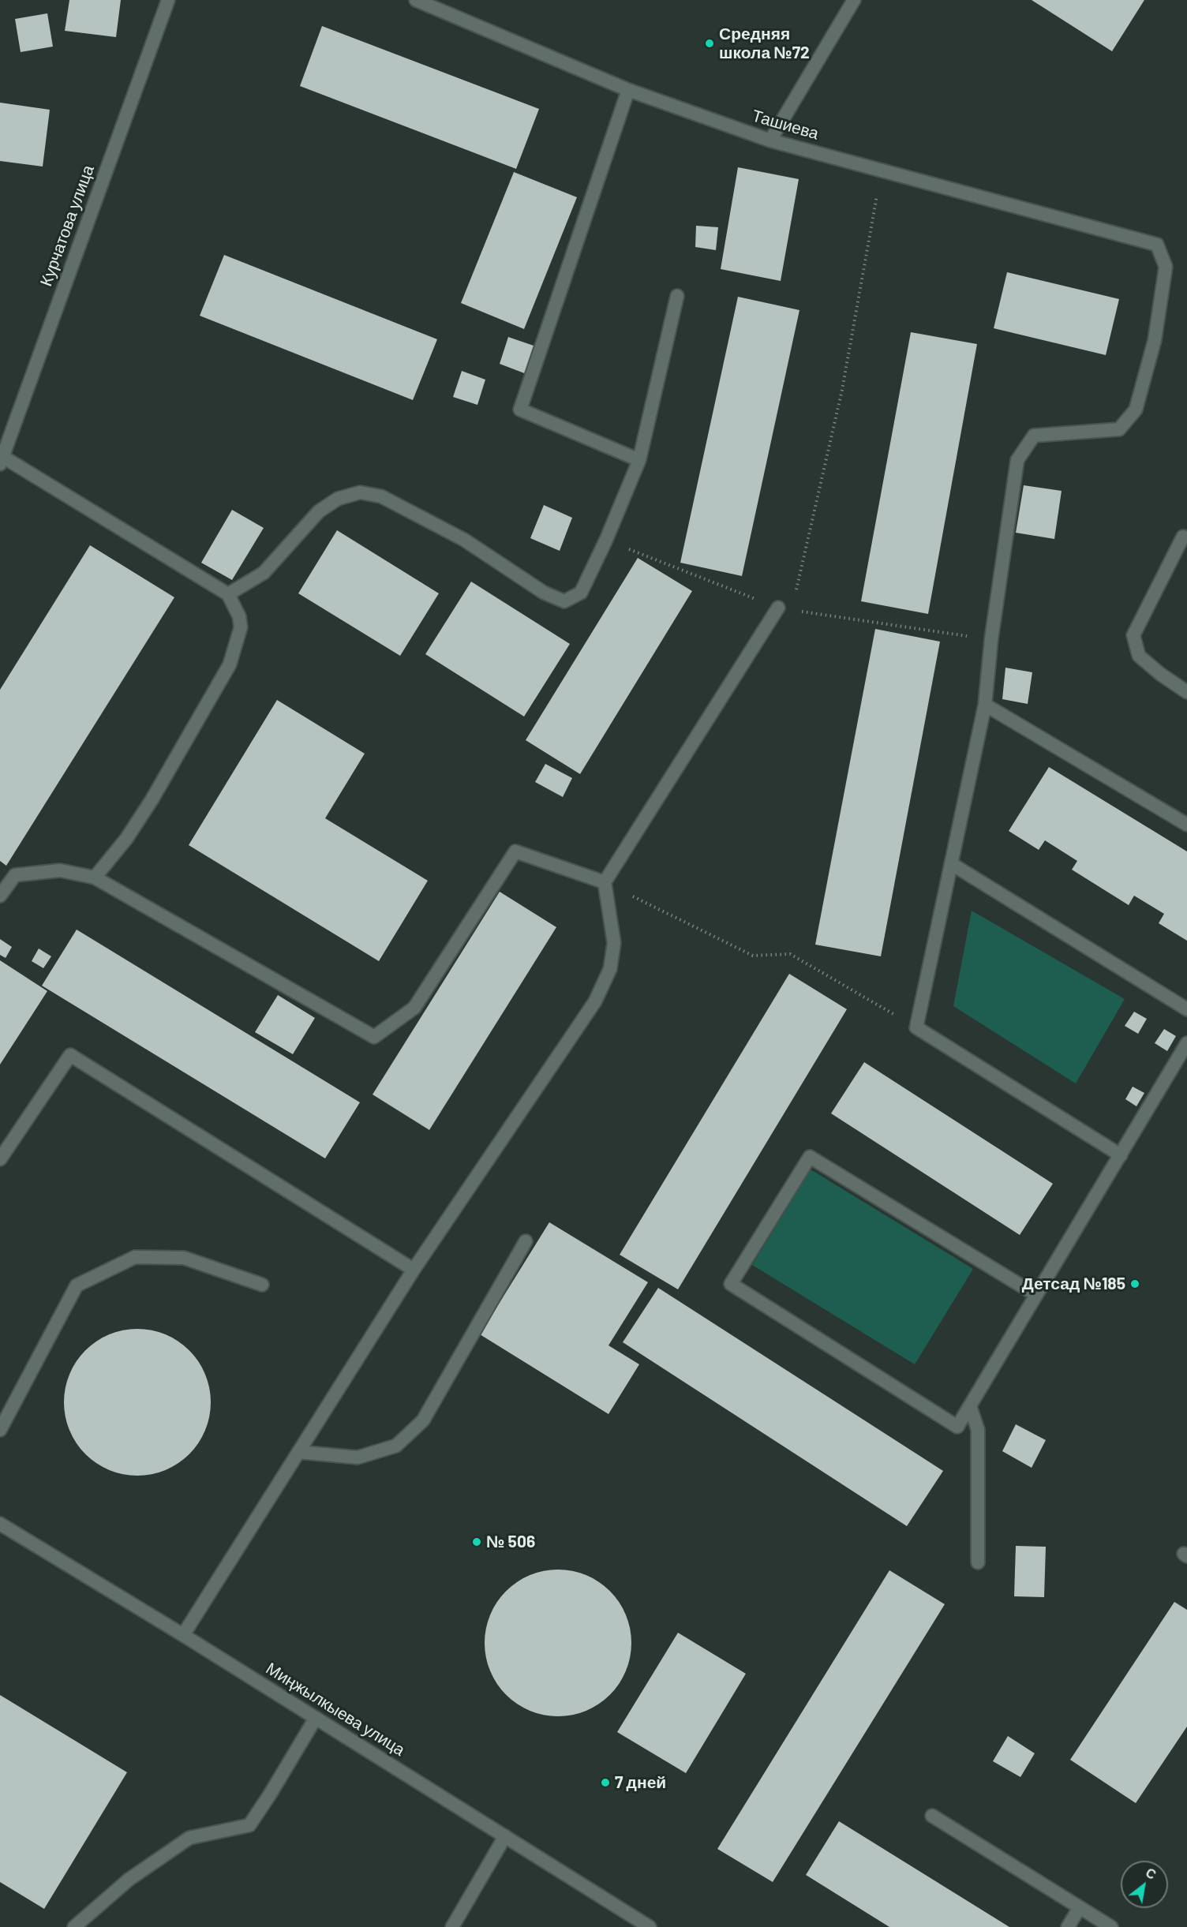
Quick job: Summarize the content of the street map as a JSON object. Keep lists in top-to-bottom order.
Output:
{
  "streets": {
    "street": ["Ташиева", "Курчатова улица", "Миңжылкыева улица"]
  },
  "places": [
    "Средняя школа №72",
    "Детсад №185",
    "№ 506",
    "7 дней"
  ],
  "north": "top right"
}
